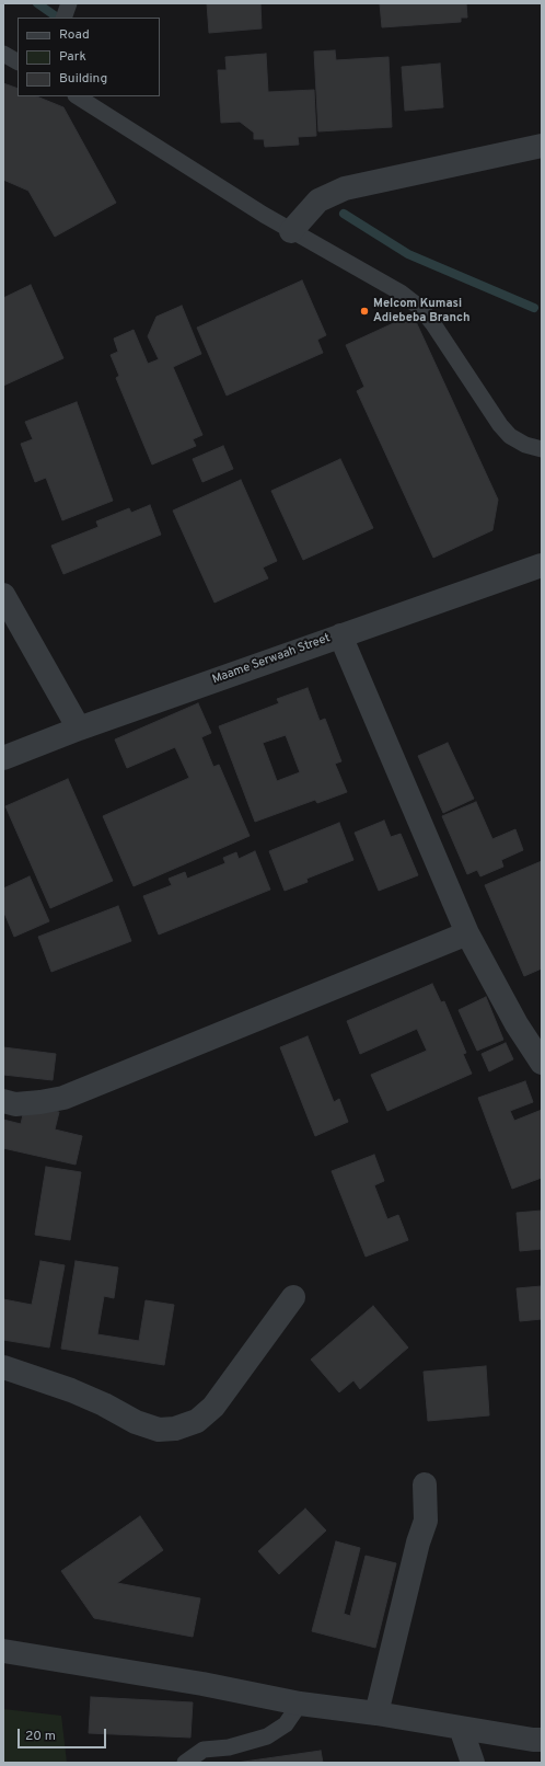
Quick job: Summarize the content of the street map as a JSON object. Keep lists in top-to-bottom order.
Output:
{
  "streets": {
    "street": ["Maame Serwaah Street"]
  },
  "places": ["Melcom Kumasi Adiebeba Branch"],
  "legend": ["Road", "Park", "Building"],
  "scale_bar": "20 m"
}
